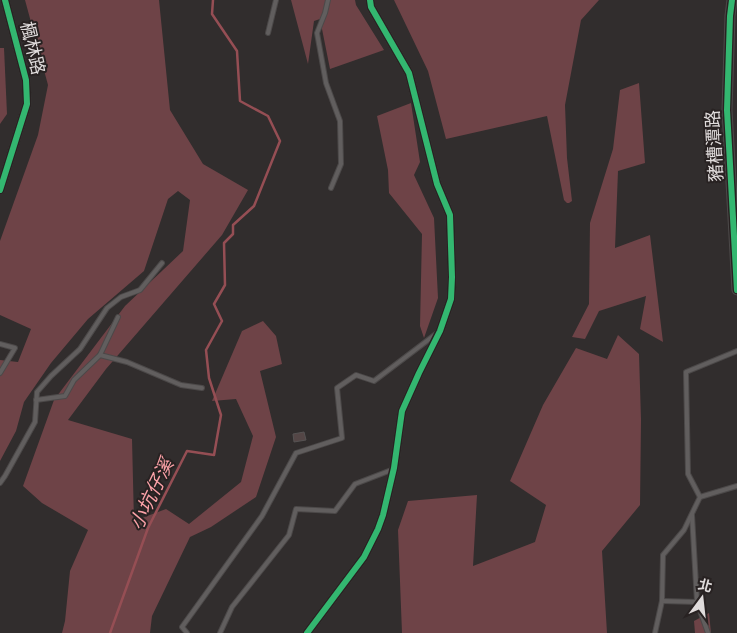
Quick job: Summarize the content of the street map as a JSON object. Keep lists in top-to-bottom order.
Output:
{
  "streets": {
    "street": ["楓林路", "豬槽潭路"]
  },
  "water": ["小坑仔溪"],
  "north": "top"
}
